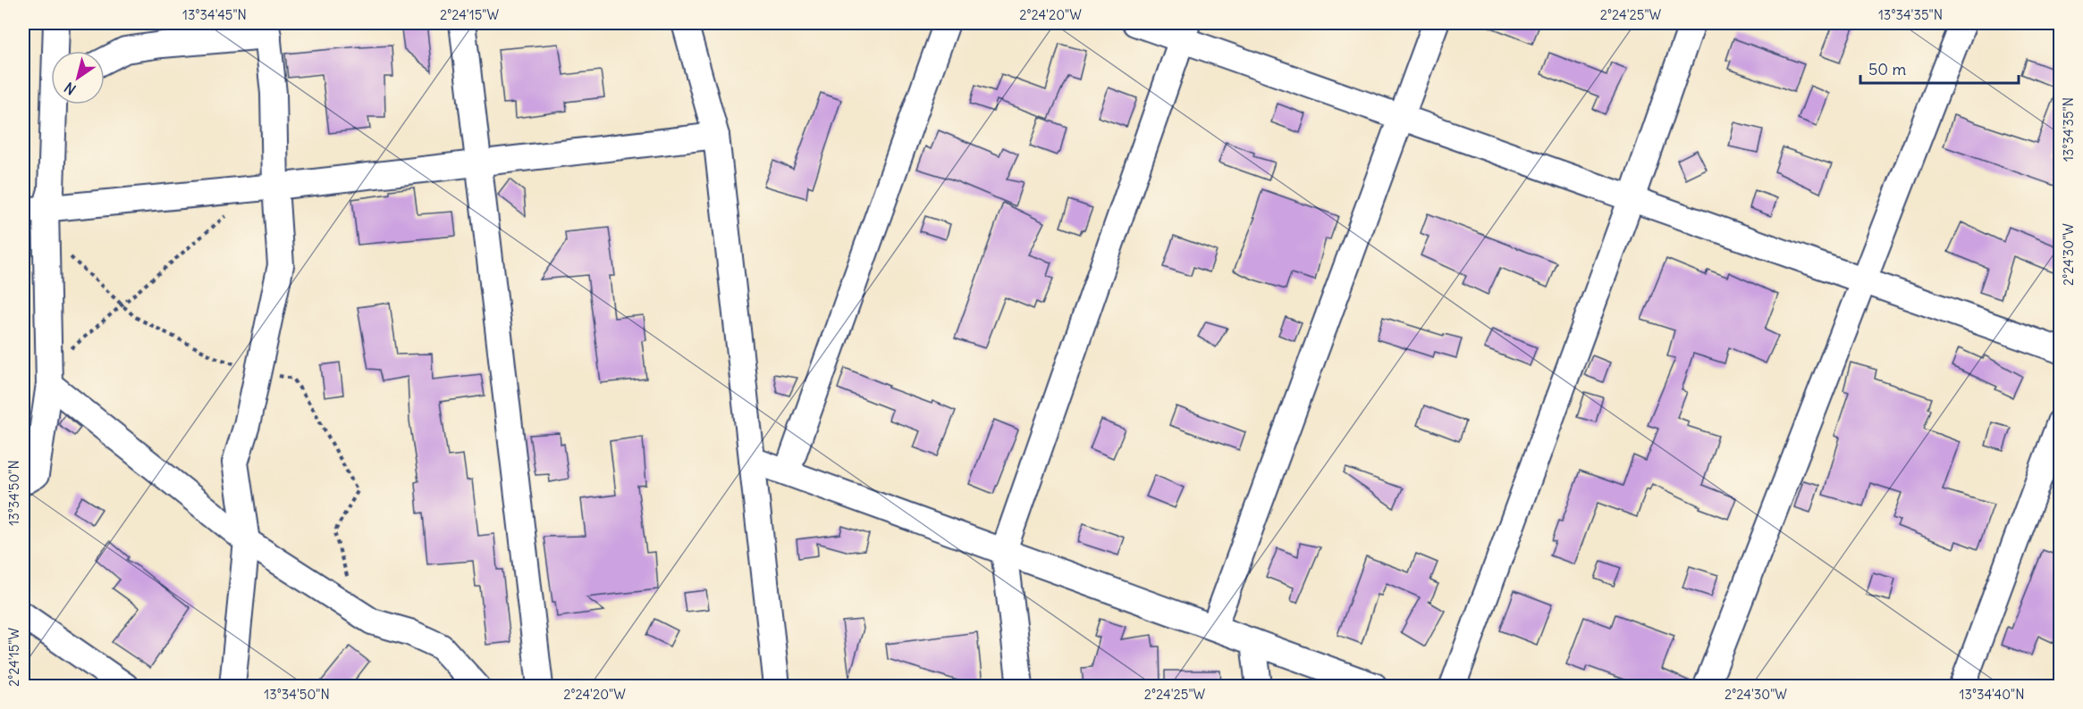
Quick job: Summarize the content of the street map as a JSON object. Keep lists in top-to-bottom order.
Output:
{
  "scale_bar": "50 m",
  "north": "bottom left",
  "coordinates": [
    "13°34'45\"N",
    "2°24'15\"W",
    "2°24'20\"W",
    "2°24'25\"W",
    "13°34'35\"N",
    "2°24'30\"W",
    "13°34'50\"N",
    "13°34'40\"N"
  ]
}
